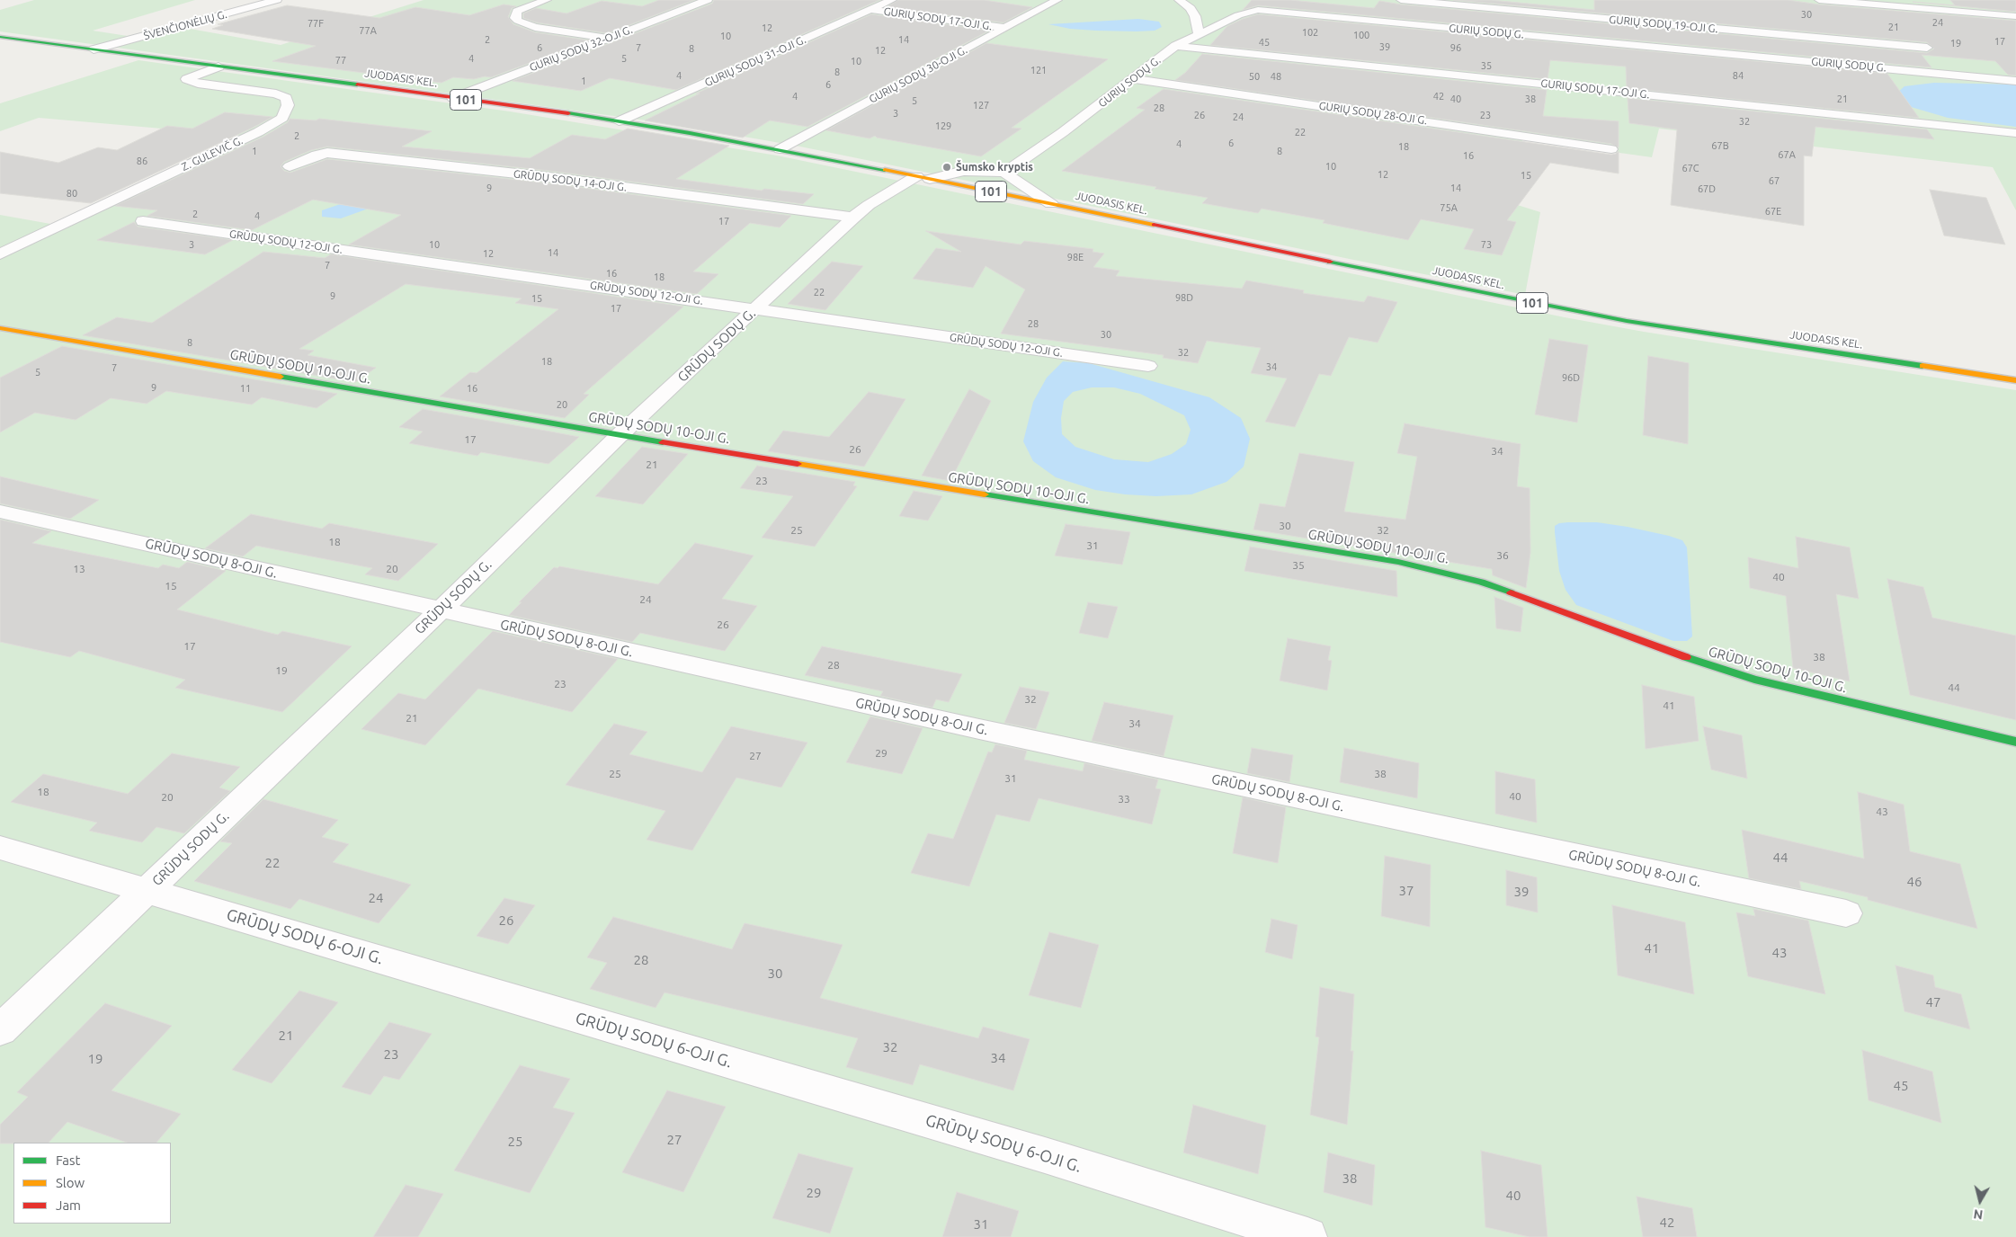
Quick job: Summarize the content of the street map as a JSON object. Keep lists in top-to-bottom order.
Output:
{
  "streets": {
    "main road": ["JUODASIS KEL.", "101", "GRŪDŲ SODŲ 10-OJI G."],
    "street": [
      "GURIŲ SODŲ 17-OJI G.",
      "GURIŲ SODŲ 19-OJI G.",
      "ŠVENČIONĖLIŲ G.",
      "GURIŲ SODŲ G.",
      "GURIŲ SODŲ 32-OJI G.",
      "GURIŲ SODŲ 31-OJI G.",
      "GURIŲ SODŲ 30-OJI G.",
      "GURIŲ SODŲ 28-OJI G.",
      "Z. GULEVIČ G.",
      "GRŪDŲ SODŲ 14-OJI G.",
      "GRŪDŲ SODŲ 12-OJI G.",
      "GRŪDŲ SODŲ G.",
      "GRŪDŲ SODŲ 8-OJI G.",
      "GRŪDŲ SODŲ 6-OJI G."
    ]
  },
  "crossings": [
    ["GURIŲ SODŲ 17-OJI G.", "GURIŲ SODŲ G."],
    ["GURIŲ SODŲ 17-OJI G.", "GURIŲ SODŲ 31-OJI G."],
    ["GURIŲ SODŲ 17-OJI G.", "GURIŲ SODŲ 30-OJI G."],
    ["ŠVENČIONĖLIŲ G.", "JUODASIS KEL."],
    ["GURIŲ SODŲ G.", "GURIŲ SODŲ 28-OJI G."],
    ["GURIŲ SODŲ 32-OJI G.", "JUODASIS KEL."],
    ["GURIŲ SODŲ 31-OJI G.", "JUODASIS KEL."],
    ["GURIŲ SODŲ 30-OJI G.", "JUODASIS KEL."],
    ["JUODASIS KEL.", "101"],
    ["JUODASIS KEL.", "Z. GULEVIČ G."],
    ["JUODASIS KEL.", "GRŪDŲ SODŲ G."],
    ["101", "GRŪDŲ SODŲ G."],
    ["GRŪDŲ SODŲ 14-OJI G.", "GRŪDŲ SODŲ G."],
    ["GRŪDŲ SODŲ 12-OJI G.", "GRŪDŲ SODŲ G."],
    ["GRŪDŲ SODŲ G.", "GRŪDŲ SODŲ 10-OJI G."],
    ["GRŪDŲ SODŲ G.", "GRŪDŲ SODŲ 8-OJI G."],
    ["GRŪDŲ SODŲ G.", "GRŪDŲ SODŲ 6-OJI G."]
  ],
  "places": ["Šumsko kryptis"],
  "house_numbers": [
    "30",
    "24",
    "77F",
    "21",
    "12",
    "77A",
    "102",
    "100",
    "10",
    "2",
    "14",
    "17",
    "45",
    "19",
    "39",
    "6",
    "7",
    "96",
    "8",
    "12",
    "4",
    "5",
    "77",
    "10",
    "35",
    "121",
    "8",
    "4",
    "84",
    "50",
    "48",
    "1",
    "6",
    "4",
    "42",
    "40",
    "38",
    "21",
    "5",
    "127",
    "28",
    "3",
    "26",
    "23",
    "24",
    "32",
    "129",
    "22",
    "2",
    "6",
    "4",
    "67B",
    "18",
    "1",
    "8",
    "67A",
    "16",
    "86",
    "10",
    "67C",
    "12",
    "15",
    "67",
    "9",
    "14",
    "67D",
    "80",
    "75A",
    "67E",
    "2",
    "4",
    "17",
    "3",
    "10",
    "73",
    "14",
    "12",
    "98E",
    "7",
    "16",
    "18",
    "22",
    "9",
    "98D",
    "15",
    "17",
    "28",
    "30",
    "8",
    "32",
    "18",
    "34",
    "7",
    "5",
    "96D",
    "9",
    "11",
    "16",
    "20",
    "17",
    "26",
    "34",
    "21",
    "23",
    "30",
    "25",
    "32",
    "18",
    "31",
    "36",
    "35",
    "13",
    "20",
    "40",
    "15",
    "24",
    "26",
    "17",
    "38",
    "28",
    "19",
    "23",
    "44",
    "32",
    "41",
    "21",
    "34",
    "29",
    "27",
    "25",
    "38",
    "31",
    "18",
    "40",
    "20",
    "33",
    "43",
    "44",
    "22",
    "46",
    "37",
    "39",
    "24",
    "26",
    "41",
    "43",
    "28",
    "30",
    "47",
    "21",
    "32",
    "23",
    "34",
    "19",
    "45",
    "27",
    "25",
    "38",
    "29",
    "40",
    "42",
    "31"
  ],
  "legend": ["Fast", "Slow", "Jam"],
  "north": "bottom"
}
